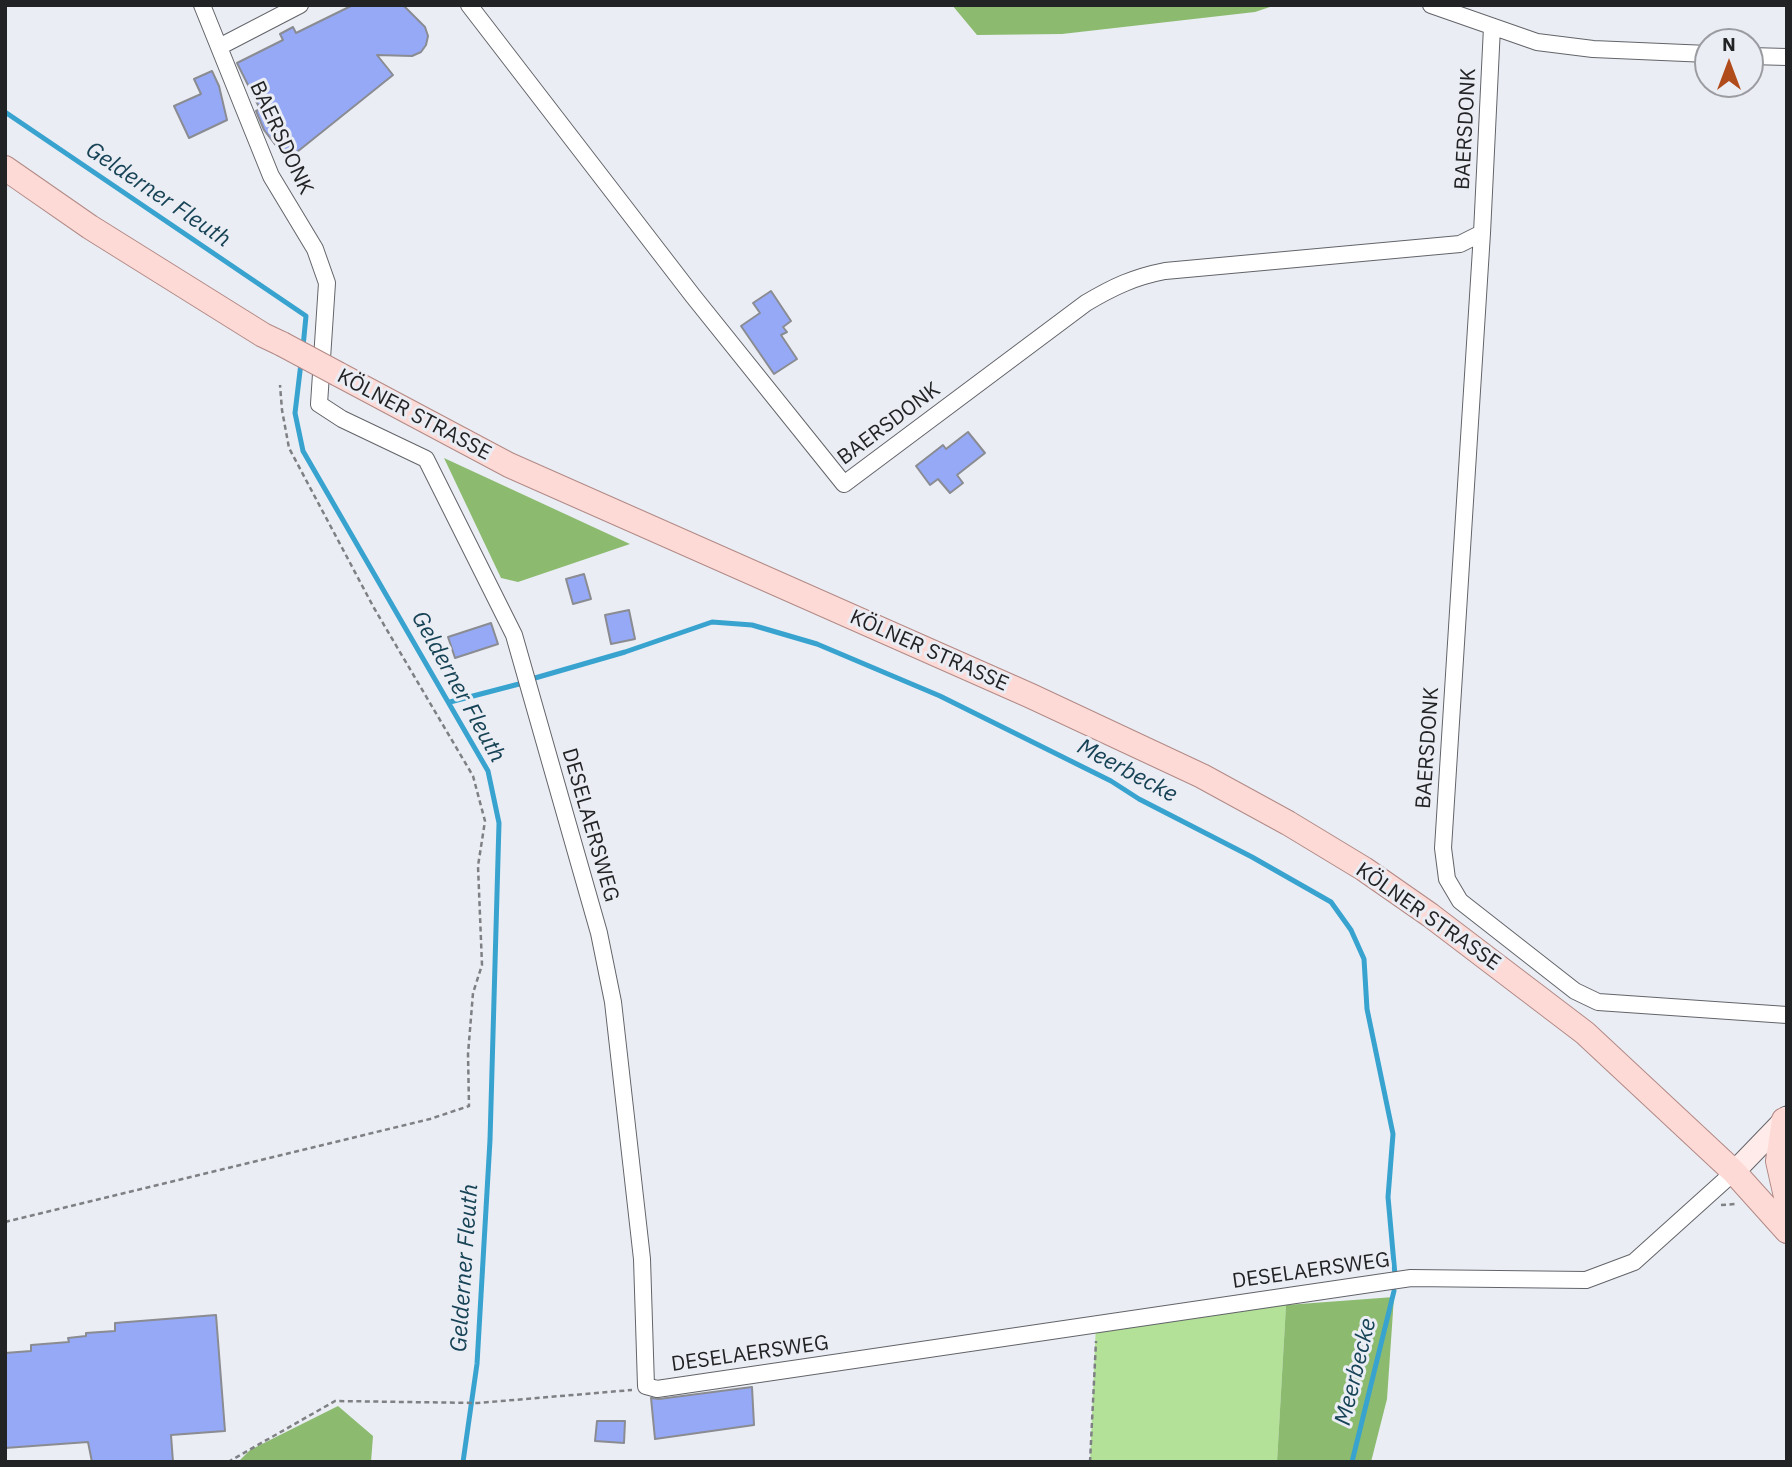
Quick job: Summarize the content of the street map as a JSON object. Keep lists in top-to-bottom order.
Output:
{
  "streets": {
    "main road": ["KÖLNER STRASSE"],
    "street": ["BAERSDONK", "DESELAERSWEG"]
  },
  "crossings": [
    ["BAERSDONK", "DESELAERSWEG"],
    ["KÖLNER STRASSE", "DESELAERSWEG"]
  ],
  "water": ["Gelderner Fleuth", "Meerbecke"],
  "north": "top"
}
